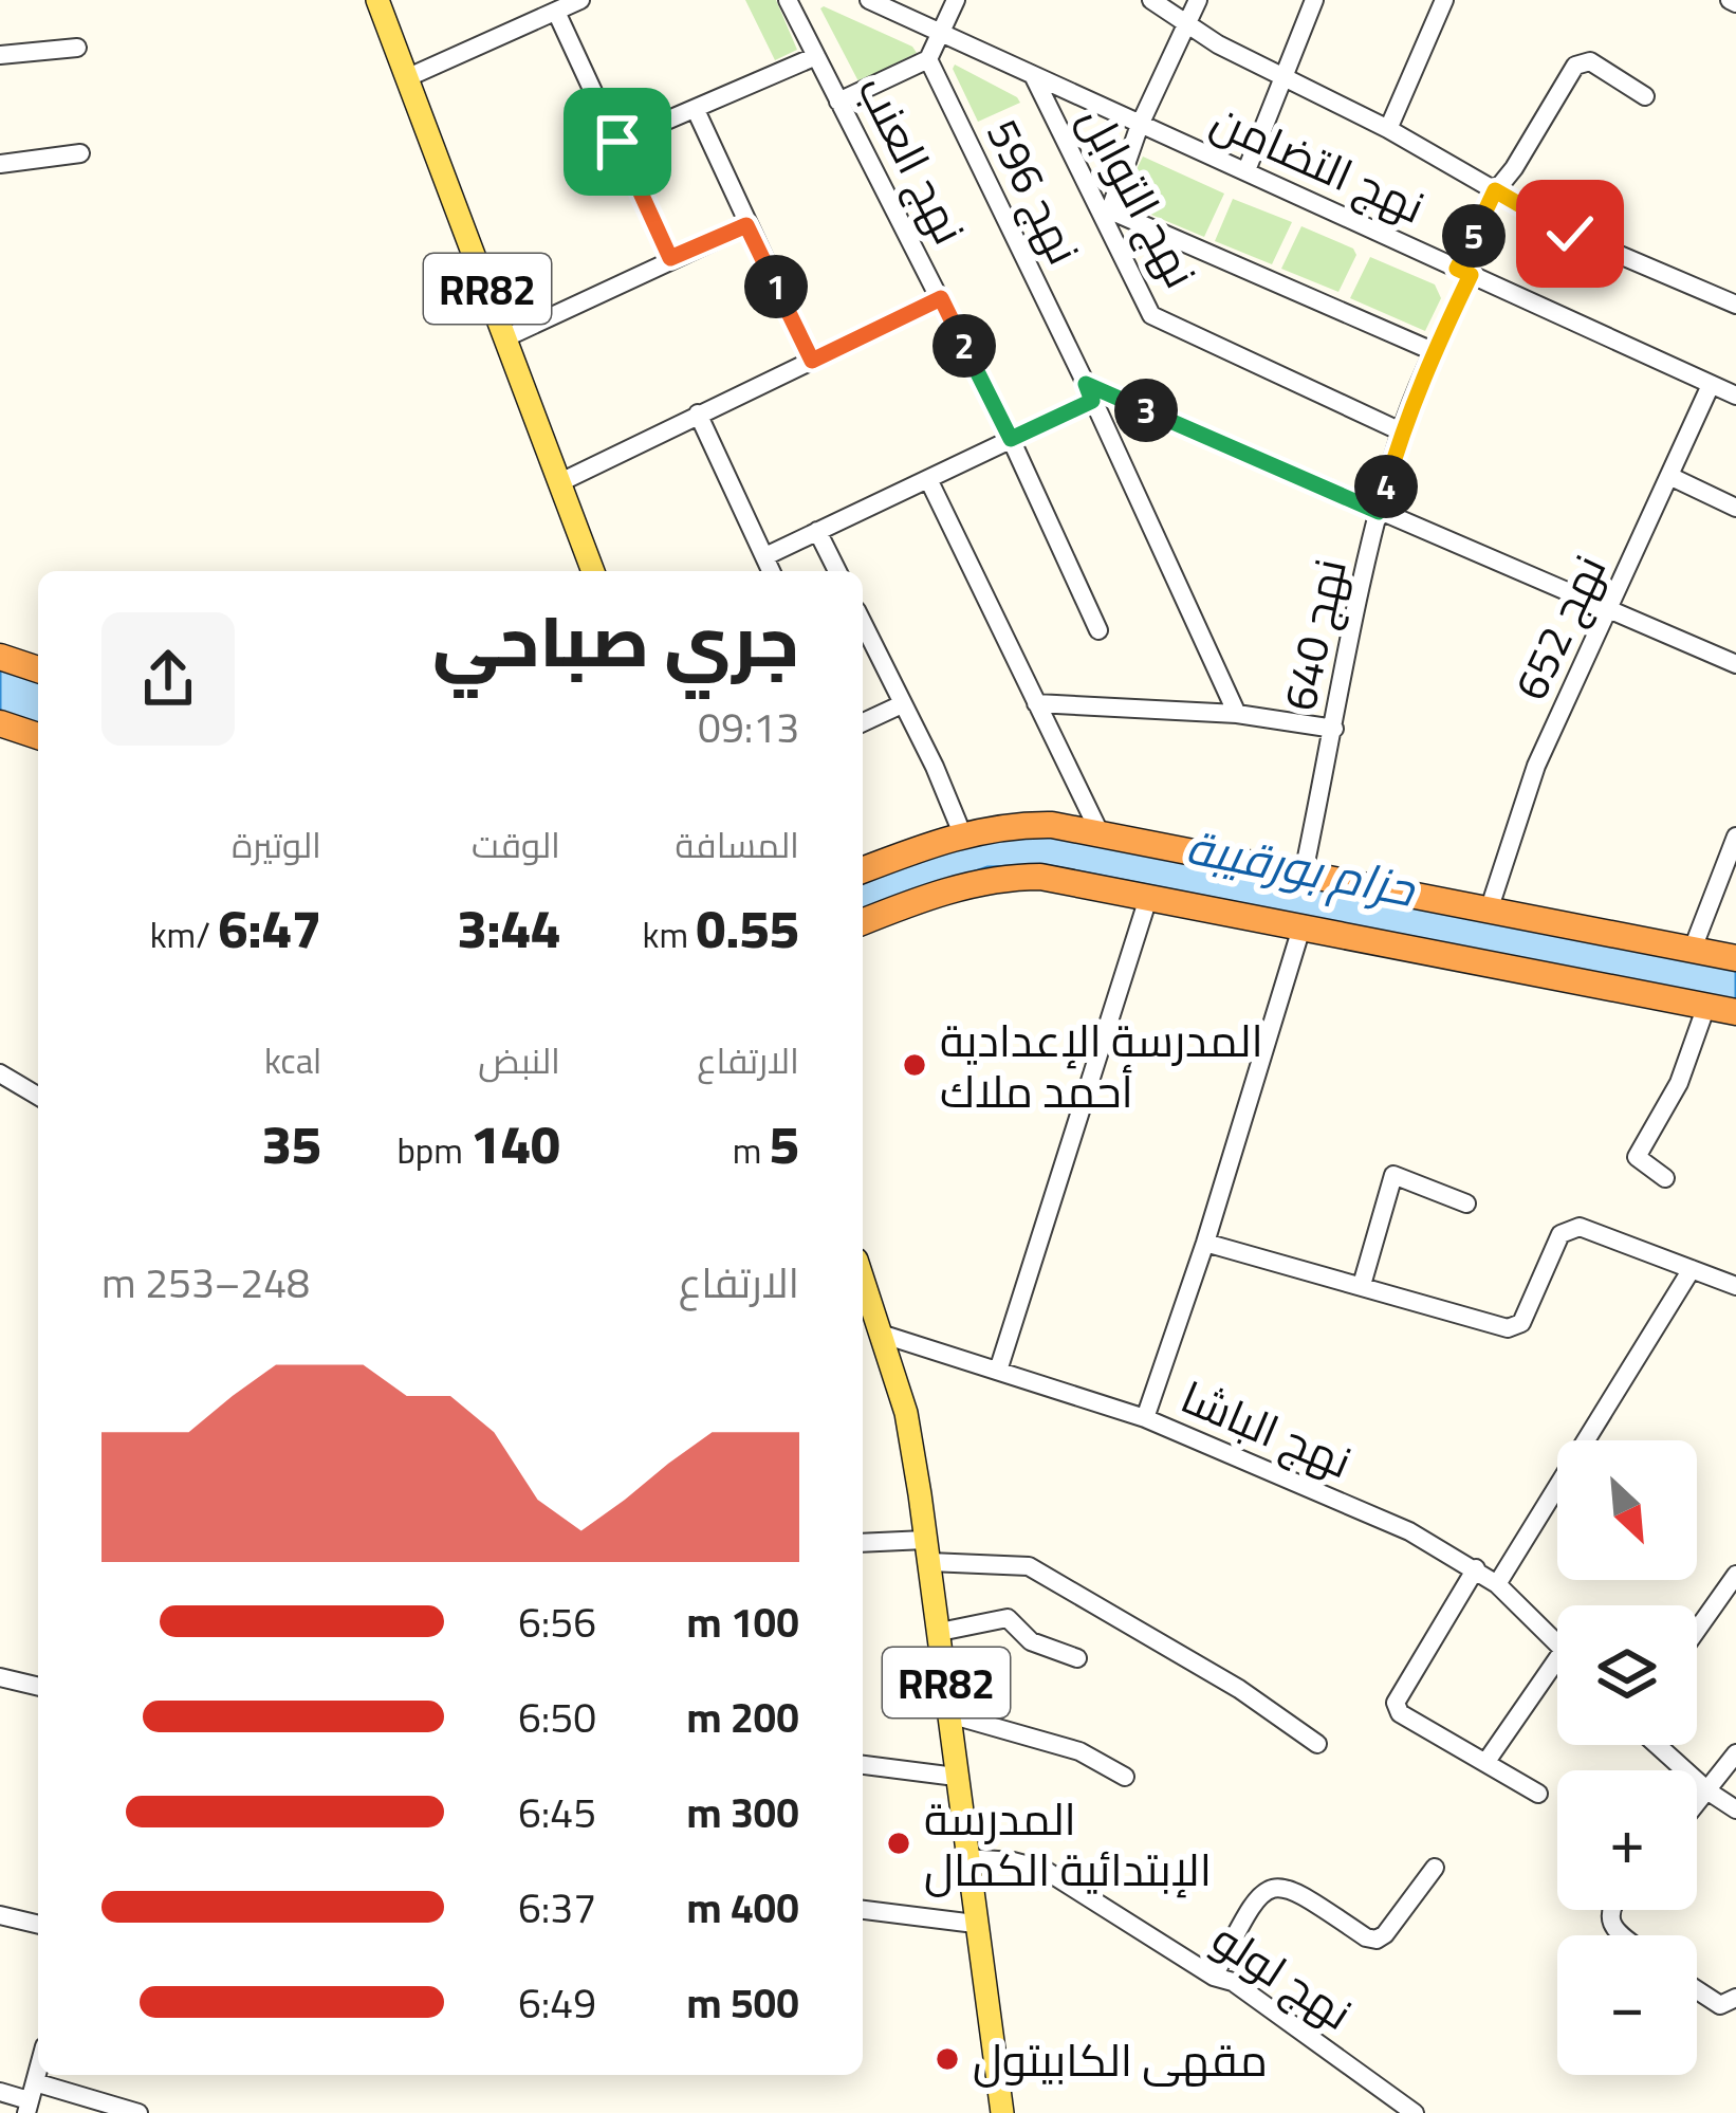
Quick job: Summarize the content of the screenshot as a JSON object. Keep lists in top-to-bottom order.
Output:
{
  "streets": {
    "main road": ["RR82"],
    "street": [
      "نهج العنب",
      "نهج التضامن",
      "نهج 596",
      "نهج التوابل",
      "نهج 652",
      "نهج 640",
      "نهج الباشا",
      "نهج لولو"
    ]
  },
  "crossings": [
    ["نهج التضامن", "نهج التوابل"],
    ["نهج التضامن", "نهج 652"],
    ["نهج التضامن", "نهج 640"],
    ["نهج التوابل", "نهج 640"],
    ["RR82", "نهج الباشا"],
    ["RR82", "نهج لولو"]
  ],
  "water": ["حزام بورقيبة"],
  "places": ["المدرسة الإعدادية أحمد ملاك", "المدرسة الإبتدائية الكمال", "مقهى الكابيتول"],
  "north": "bottom right",
  "page": {
    "pins": [
      "5",
      "1",
      "2",
      "3",
      "4"
    ],
    "heading": ["جري صباحي", "09:13"],
    "stats": [
      ["المسافة", "0.55 km"],
      ["الوقت", "3:44"],
      ["الوتيرة", "6:47 /km"],
      ["الارتفاع", "5 m"],
      ["النبض", "140 bpm"],
      ["kcal", "35"]
    ],
    "chart": ["الارتفاع", "248–253 m"],
    "map_buttons": ["+", "−"],
    "list": [
      {
        "name": "100 m",
        "note": "6:56"
      },
      {
        "name": "200 m",
        "note": "6:50"
      },
      {
        "name": "300 m",
        "note": "6:45"
      },
      {
        "name": "400 m",
        "note": "6:37"
      },
      {
        "name": "500 m",
        "note": "6:49"
      }
    ]
  }
}
